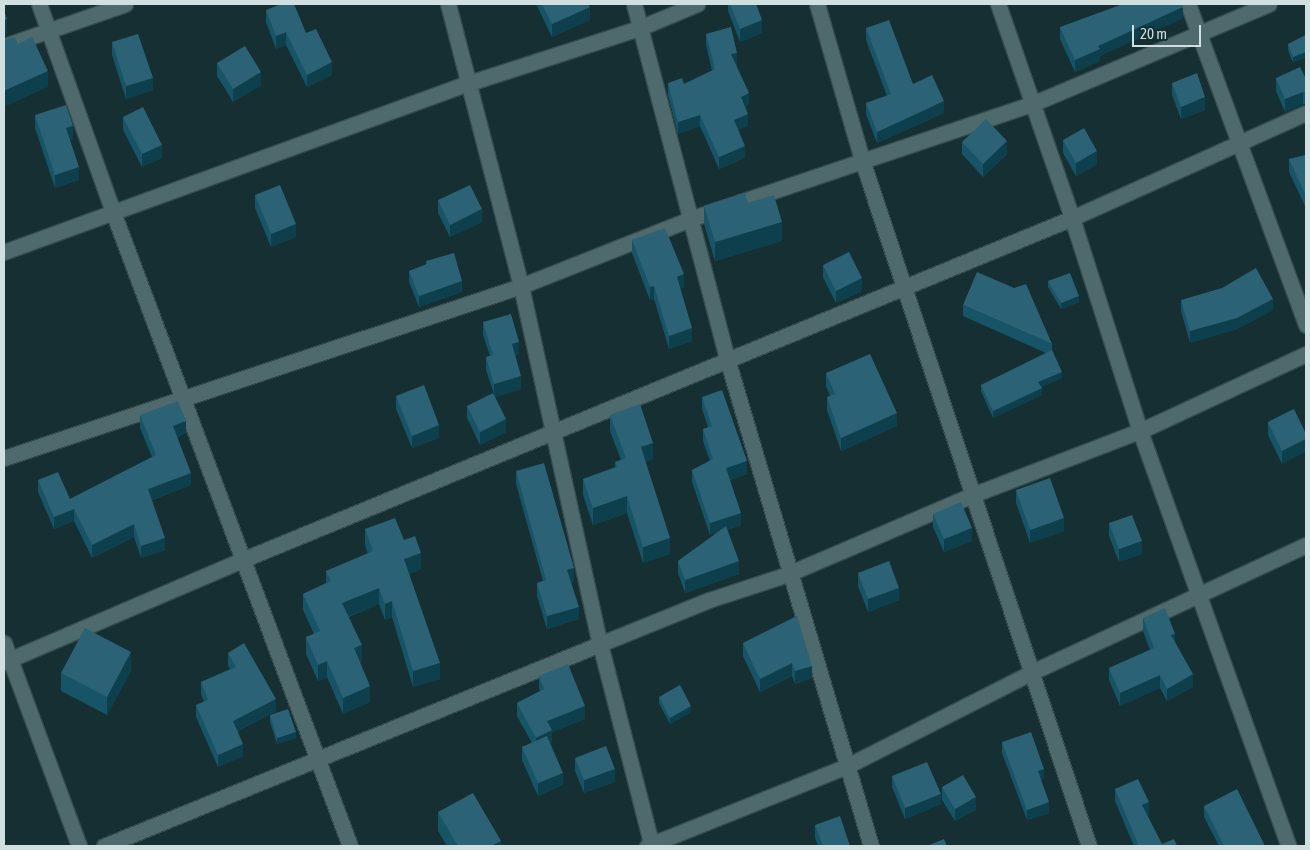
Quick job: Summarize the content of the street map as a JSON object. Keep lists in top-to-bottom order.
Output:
{
  "scale_bar": "20 m"
}
